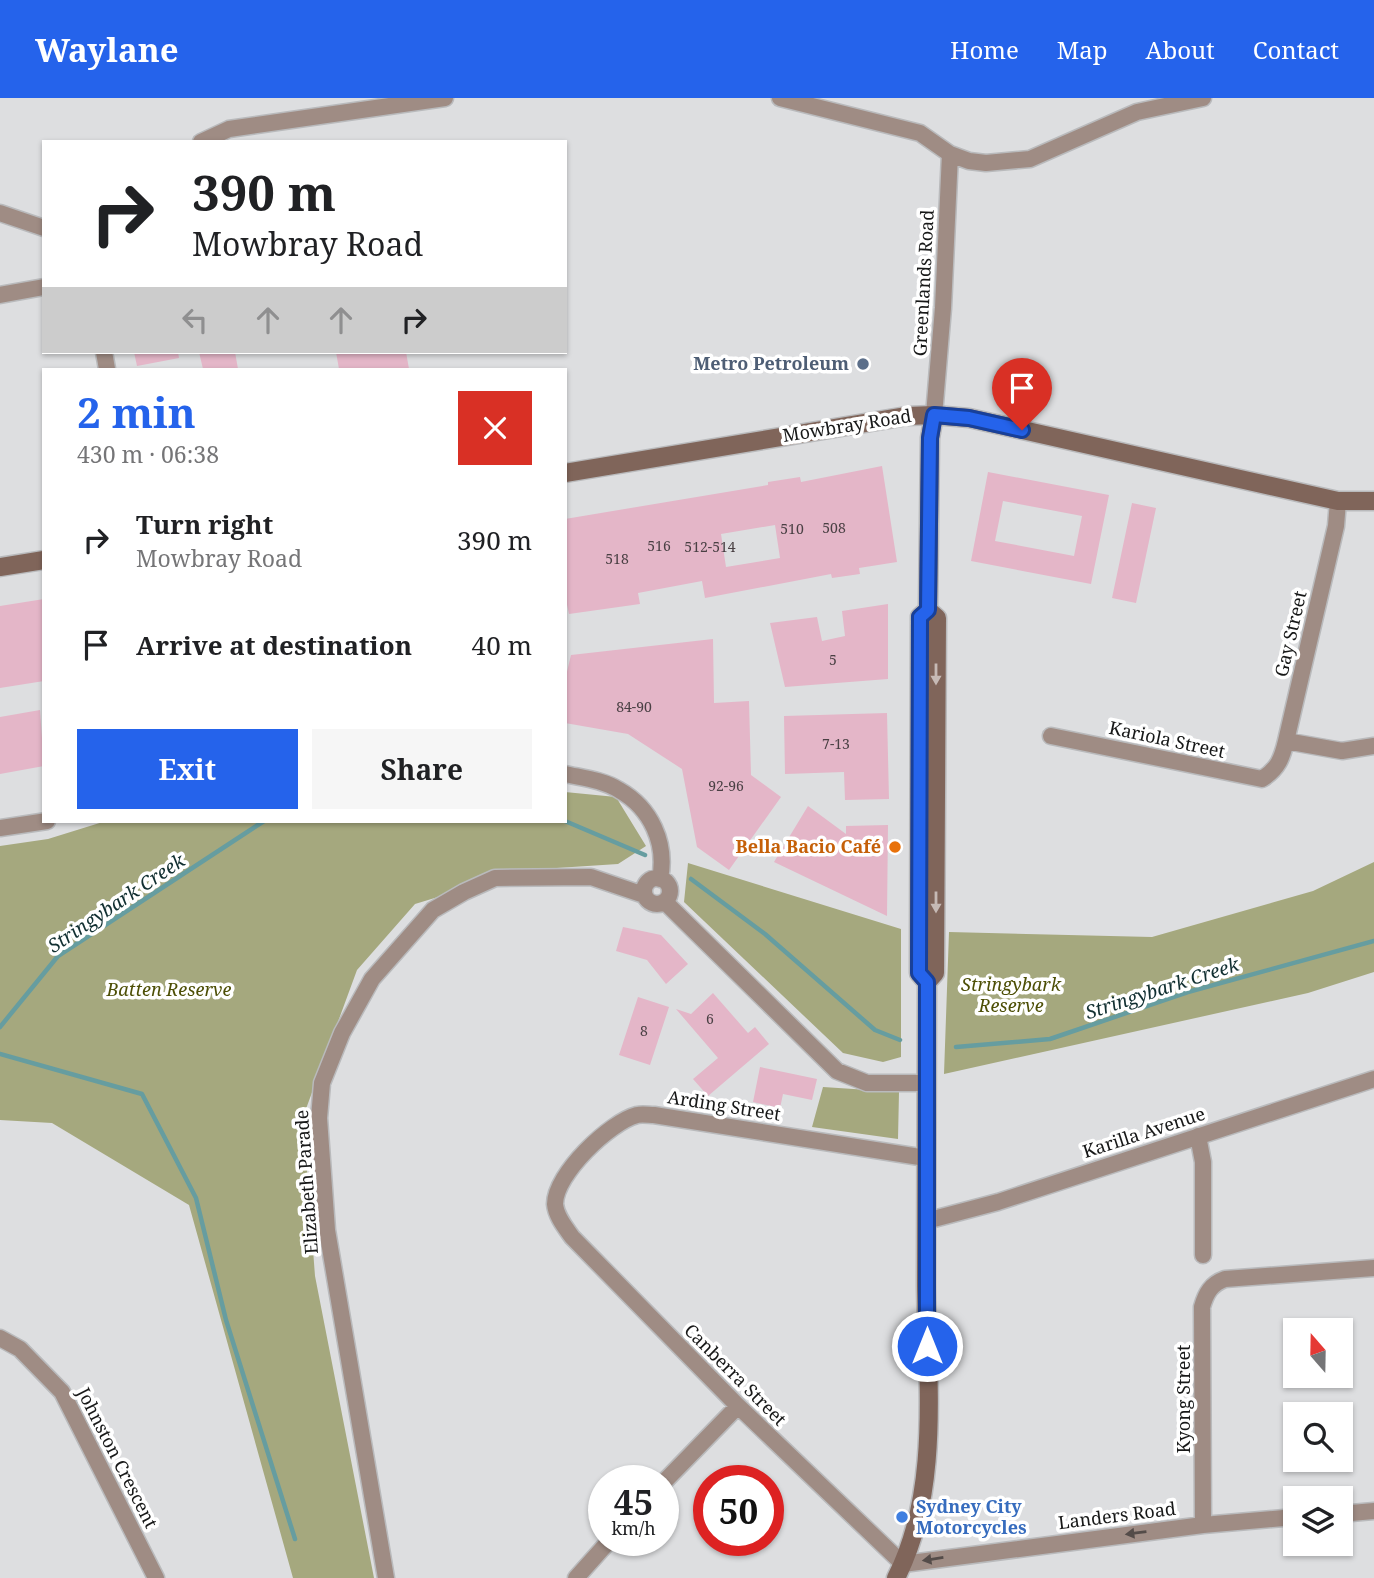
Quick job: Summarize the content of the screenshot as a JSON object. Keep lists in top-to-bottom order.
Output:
{
  "streets": {
    "main road": ["Mowbray Road"],
    "street": [
      "Greenlands Road",
      "Gay Street",
      "Kariola Street",
      "Arding Street",
      "Karilla Avenue",
      "Elizabeth Parade",
      "Canberra Street",
      "Kyong Street",
      "Johnston Crescent",
      "Landers Road"
    ]
  },
  "crossings": [
    ["Greenlands Road", "Mowbray Road"],
    ["Mowbray Road", "Gay Street"],
    ["Gay Street", "Kariola Street"],
    ["Arding Street", "Canberra Street"],
    ["Canberra Street", "Landers Road"],
    ["Kyong Street", "Landers Road"]
  ],
  "one_way": ["Landers Road"],
  "water": ["Stringybark Creek"],
  "parks": ["Stringybark Reserve", "Batten Reserve"],
  "places": ["Metro Petroleum", "Bella Bacio Café", "Sydney City Motorcycles"],
  "house_numbers": [
    "508",
    "510",
    "516",
    "512-514",
    "518",
    "5",
    "84-90",
    "7-13",
    "92-96",
    "6",
    "8"
  ],
  "north": "top",
  "page": {
    "header": "Waylane",
    "nav": [
      "Home",
      "Map",
      "About",
      "Contact"
    ],
    "turn": ["390 m", "Mowbray Road"],
    "heading": ["2 min", "430 m · 06:38"],
    "list": [
      {
        "name": "Turn right",
        "note": "Mowbray Road",
        "value": "390 m"
      },
      {
        "name": "Arrive at destination",
        "value": "40 m"
      }
    ],
    "buttons": ["Exit", "Share"],
    "speed": "45 km/h",
    "limit": "50"
  }
}
